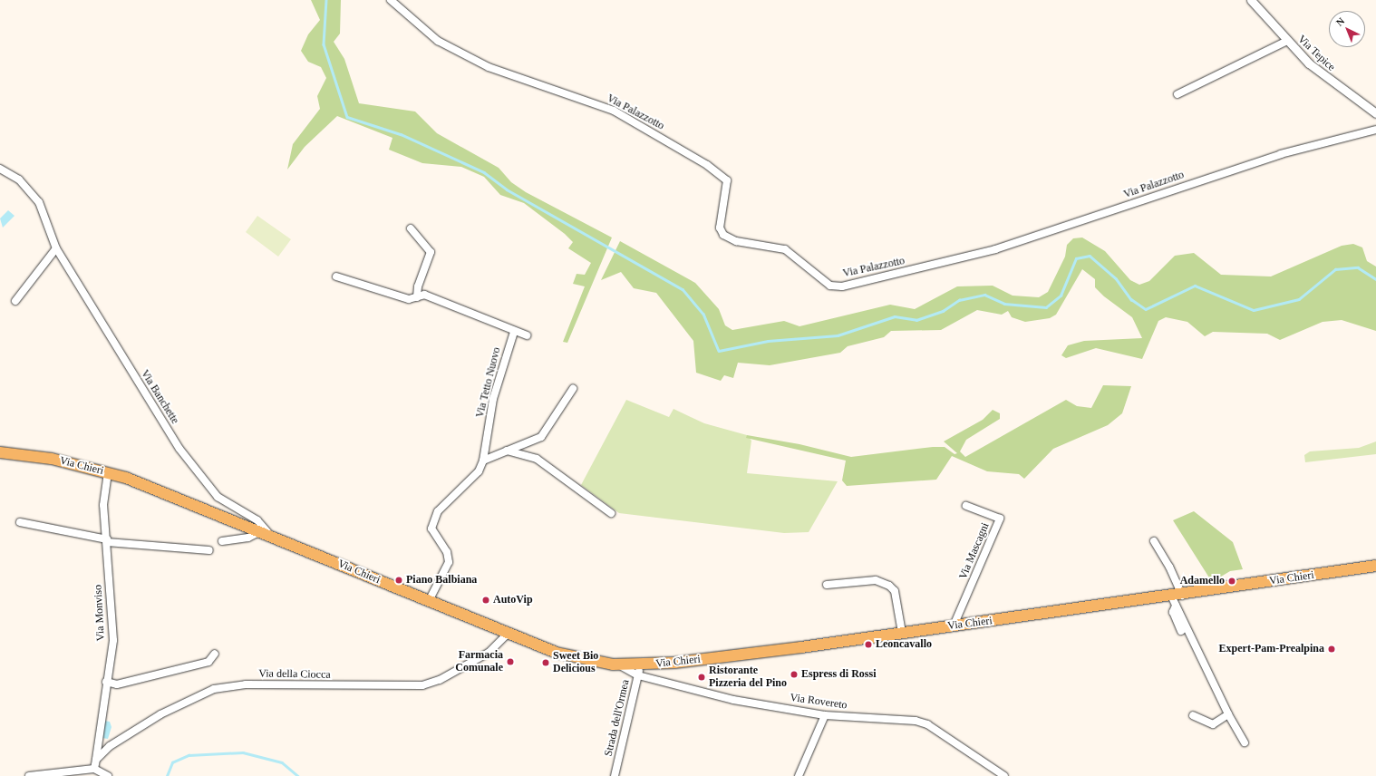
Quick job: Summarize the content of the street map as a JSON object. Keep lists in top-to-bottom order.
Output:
{
  "streets": {
    "main road": ["Via Chieri"],
    "street": [
      "Via Tepice",
      "Via Palazzotto",
      "Via Tetto Nuovo",
      "Via Banchette",
      "Via Mascagni",
      "Via Monviso",
      "Via della Ciocca",
      "Via Rovereto",
      "Strada dell'Ormea"
    ]
  },
  "crossings": [
    ["Via Tetto Nuovo", "Via Chieri"],
    ["Via Banchette", "Via Chieri"],
    ["Via Chieri", "Via Mascagni"],
    ["Via Chieri", "Via Monviso"],
    ["Via Chieri", "Via della Ciocca"],
    ["Via Chieri", "Via Rovereto"],
    ["Via Chieri", "Strada dell'Ormea"],
    ["Via Monviso", "Via della Ciocca"],
    ["Via Rovereto", "Strada dell'Ormea"]
  ],
  "places": [
    "Piano Balbiana",
    "Adamello",
    "AutoVip",
    "Leoncavallo",
    "Expert-Pam-Prealpina",
    "Farmacia Comunale",
    "Sweet Bio Delicious",
    "Espress di Rossi",
    "Ristorante Pizzeria del Pino"
  ],
  "north": "top left"
}
